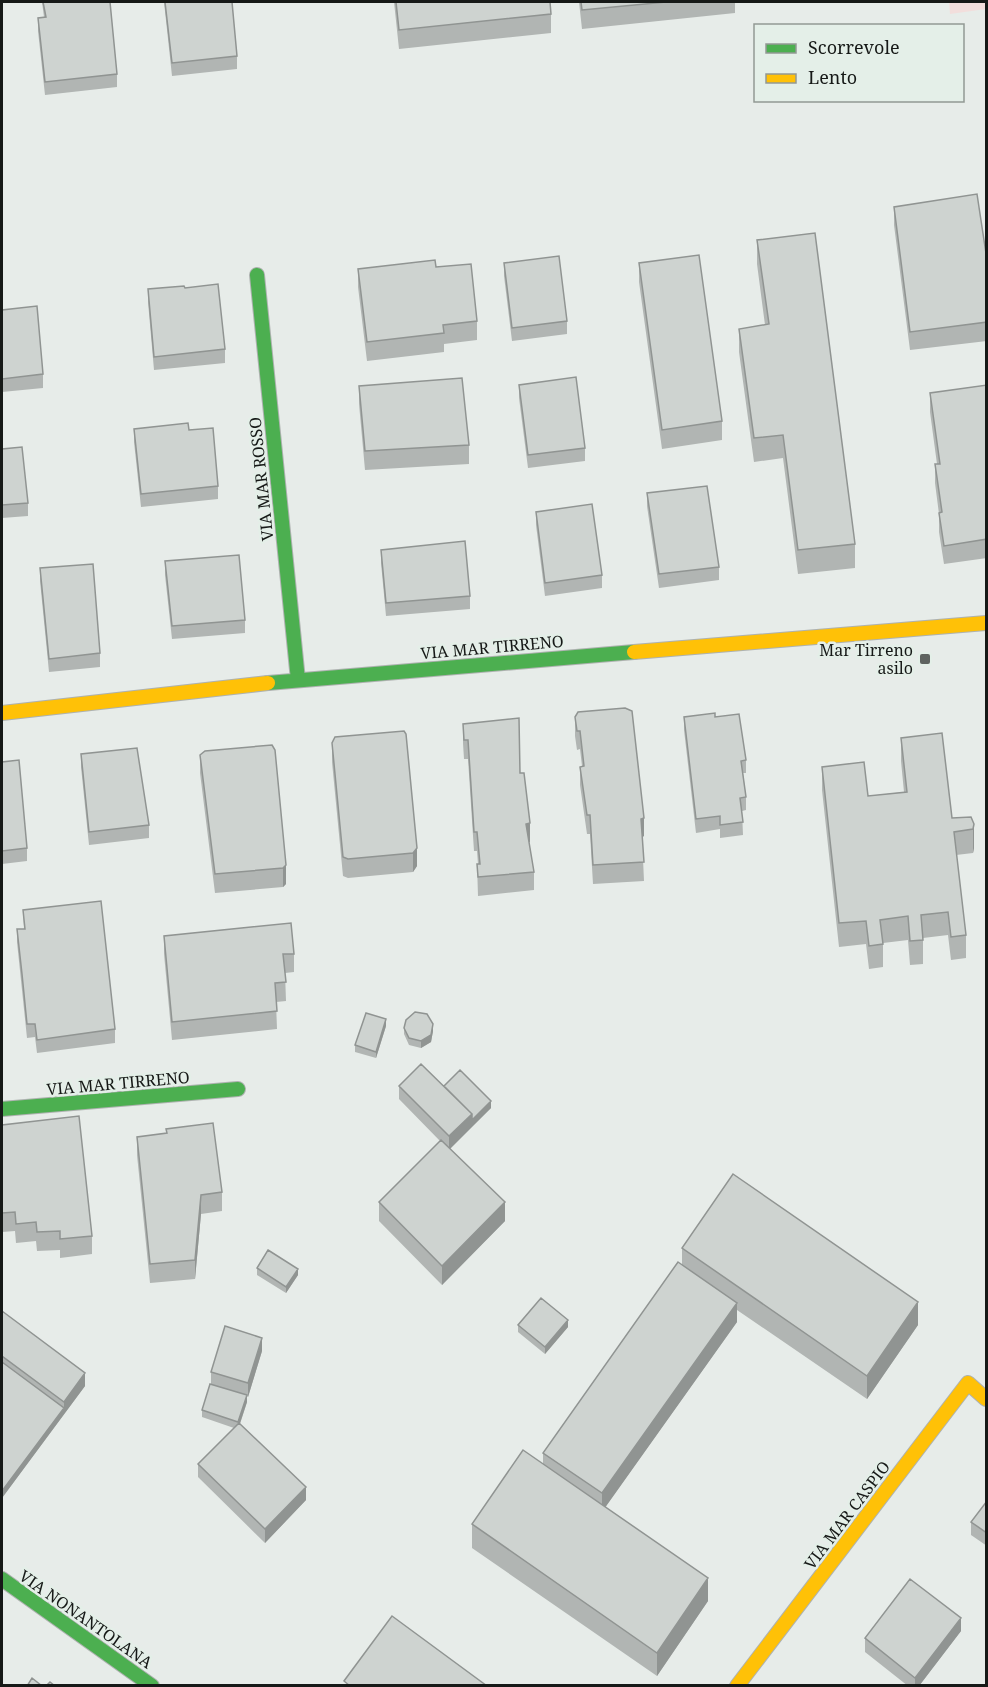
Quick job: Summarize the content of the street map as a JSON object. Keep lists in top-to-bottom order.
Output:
{
  "streets": {
    "street": [
      "VIA MAR ROSSO",
      "VIA MAR TIRRENO",
      "VIA MAR CASPIO",
      "VIA NONANTOLANA"
    ]
  },
  "crossings": [
    ["VIA MAR ROSSO", "VIA MAR TIRRENO"]
  ],
  "places": {
    "transit": ["Mar Tirreno asilo"]
  },
  "legend": ["Scorrevole", "Lento"]
}
